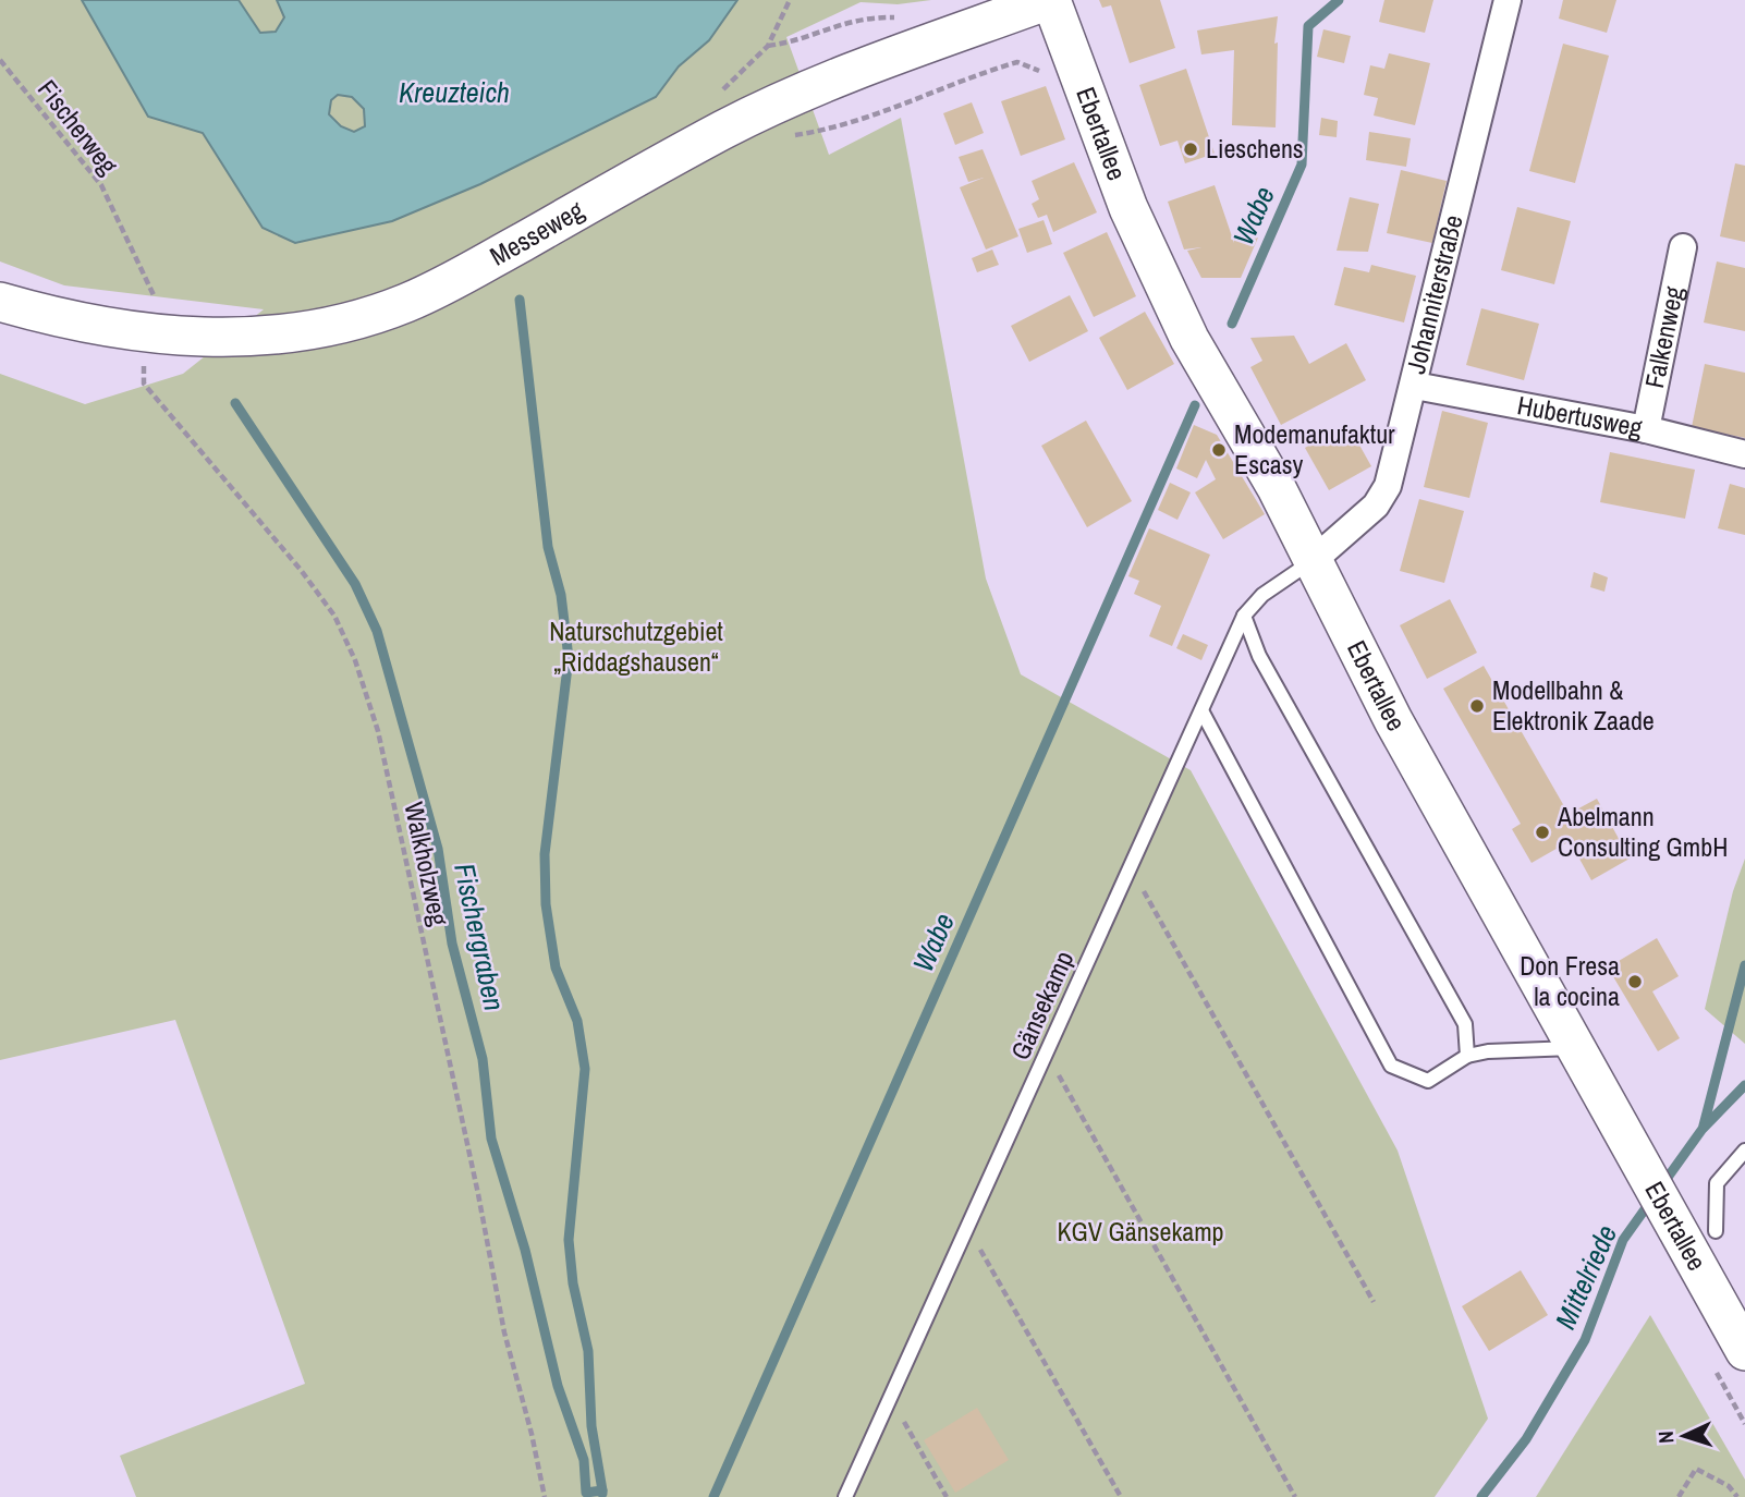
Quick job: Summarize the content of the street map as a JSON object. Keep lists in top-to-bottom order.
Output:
{
  "streets": {
    "main road": ["Ebertallee", "Messeweg"],
    "street": ["Johanniterstraße", "Falkenweg", "Hubertusweg"],
    "lane": ["Gänsekamp"],
    "path": ["Fischerweg", "Walkholzweg"]
  },
  "crossings": [
    ["Fischerweg", "Messeweg"],
    ["Fischerweg", "Walkholzweg"],
    ["Ebertallee", "Messeweg"],
    ["Ebertallee", "Johanniterstraße"],
    ["Ebertallee", "Gänsekamp"],
    ["Messeweg", "Walkholzweg"],
    ["Johanniterstraße", "Hubertusweg"],
    ["Johanniterstraße", "Gänsekamp"],
    ["Falkenweg", "Hubertusweg"]
  ],
  "water": [
    "Kreuzteich",
    "Wabe",
    "Fischergraben",
    "Mittelriede"
  ],
  "parks": ["Naturschutzgebiet „Riddagshausen“", "KGV Gänsekamp"],
  "places": [
    "Lieschens",
    "Modemanufaktur Escasy",
    "Modellbahn & Elektronik Zaade",
    "Abelmann Consulting GmbH",
    "Don Fresa la cocina"
  ],
  "north": "left"
}
